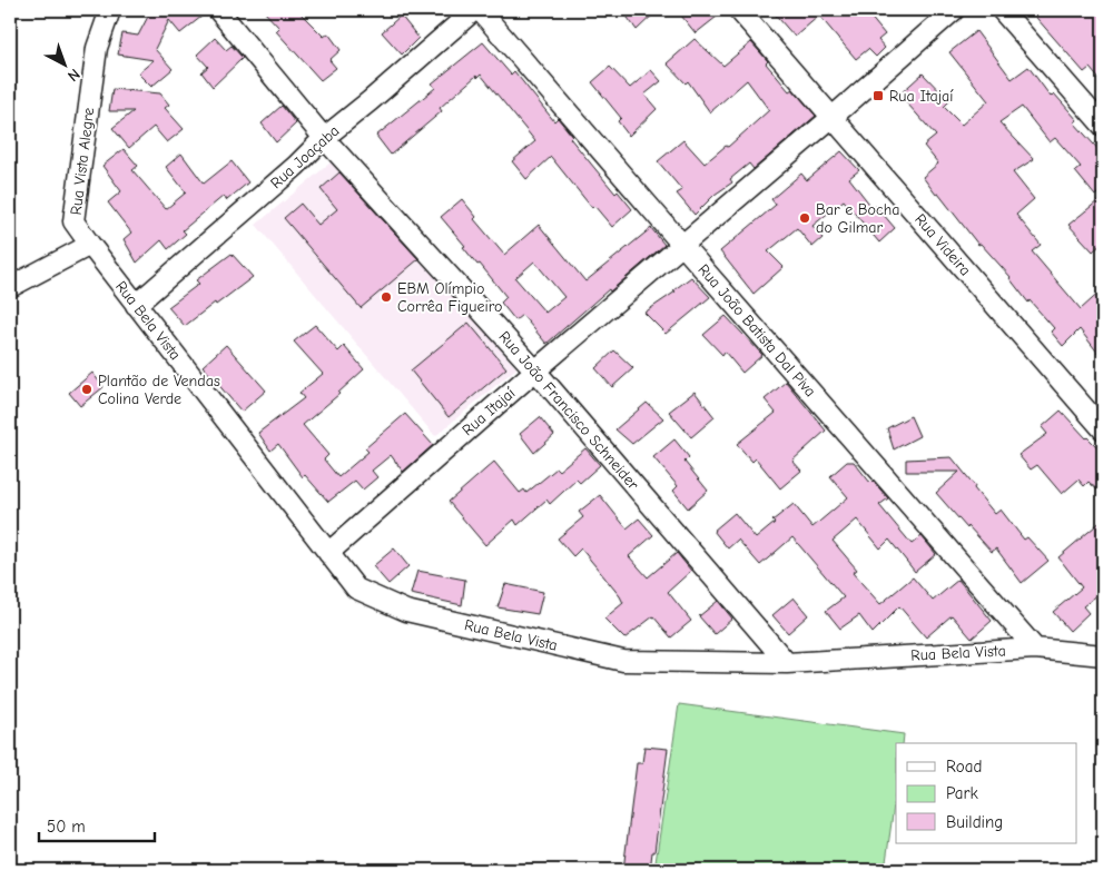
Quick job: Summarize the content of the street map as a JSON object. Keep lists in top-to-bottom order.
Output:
{
  "streets": {
    "street": [
      "Rua Joaçaba",
      "Rua Vista Alegre",
      "Rua Videira",
      "Rua Bela Vista",
      "Rua João Batista Dal Piva",
      "Rua João Francisco Schneider",
      "Rua Itajaí"
    ]
  },
  "crossings": [
    ["Rua Joaçaba", "Rua Bela Vista"],
    ["Rua Joaçaba", "Rua João Francisco Schneider"],
    ["Rua Vista Alegre", "Rua Bela Vista"],
    ["Rua Videira", "Rua Itajaí"],
    ["Rua Bela Vista", "Rua João Batista Dal Piva"],
    ["Rua Bela Vista", "Rua João Francisco Schneider"],
    ["Rua Bela Vista", "Rua Itajaí"],
    ["Rua João Batista Dal Piva", "Rua Itajaí"],
    ["Rua João Francisco Schneider", "Rua Itajaí"]
  ],
  "places": {
    "transit": ["Rua Itajaí"],
    "other": ["Bar e Bocha do Gilmar", "EBM Olímpio Corrêa Figueiro", "Plantão de Vendas Colina Verde"]
  },
  "legend": ["Road", "Park", "Building"],
  "scale_bar": "50 m",
  "north": "bottom right"
}
